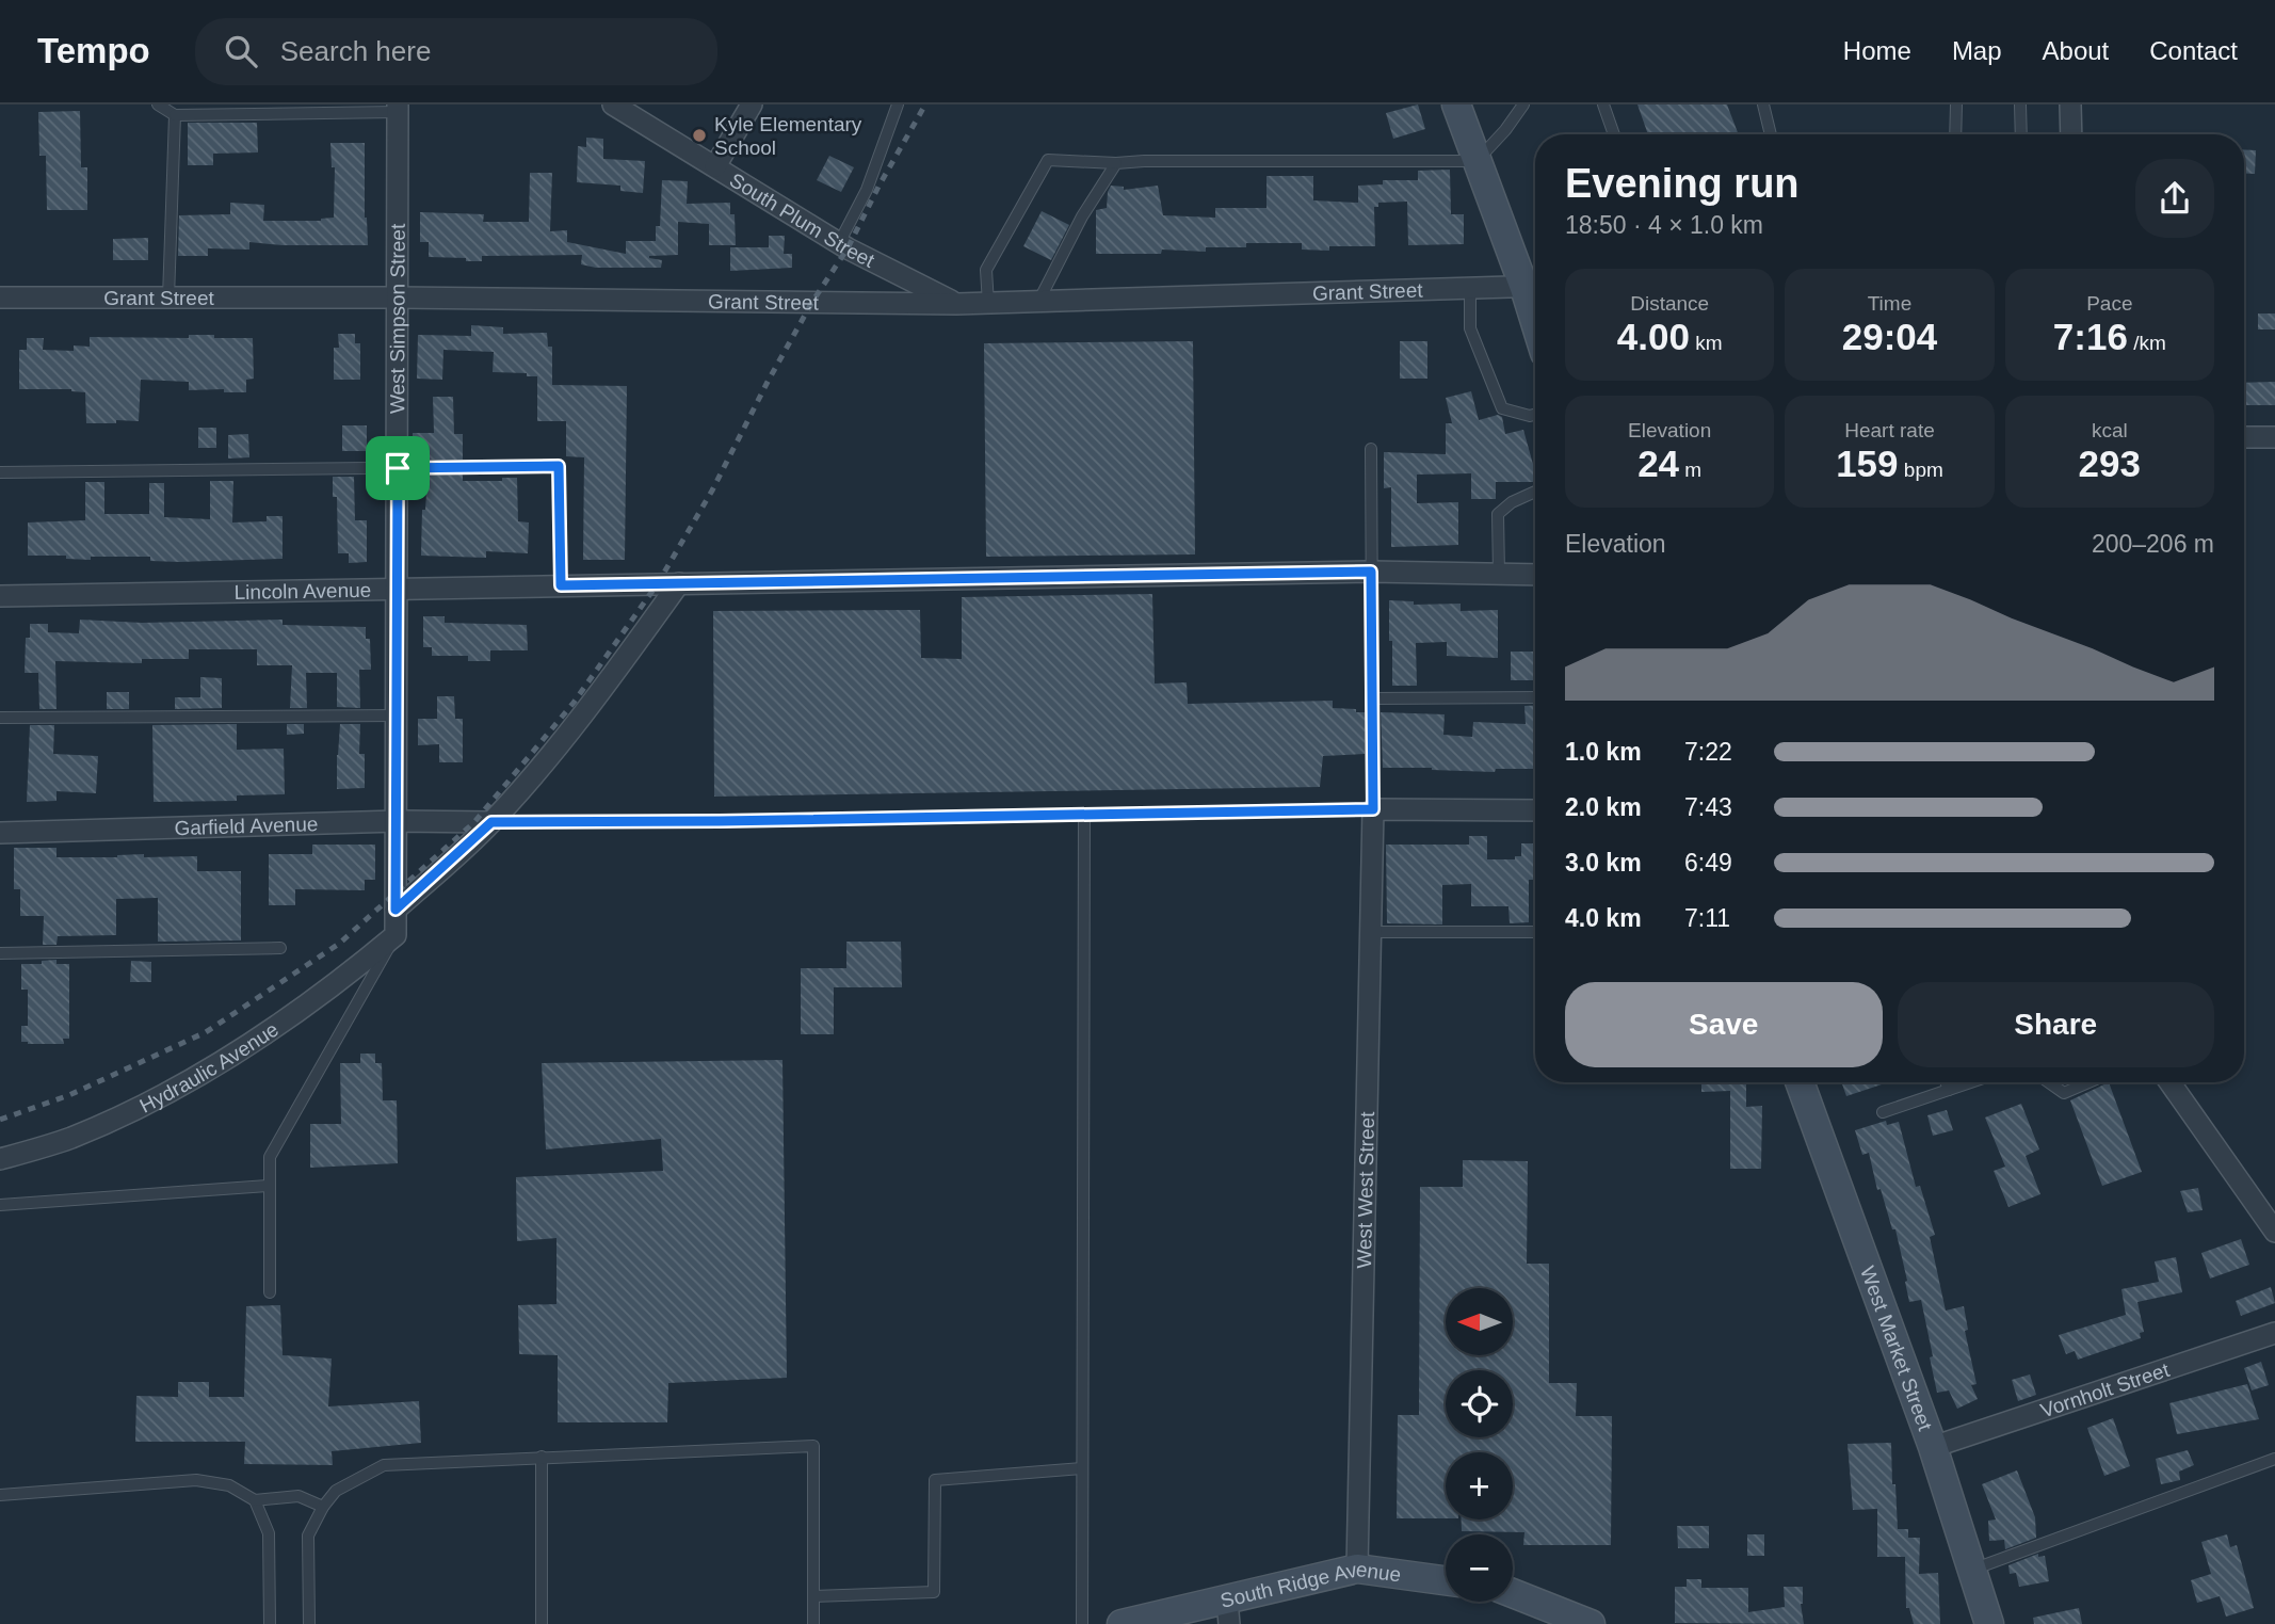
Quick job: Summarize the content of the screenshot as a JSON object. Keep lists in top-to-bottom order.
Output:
{
  "streets": {
    "main road": ["West Market Street", "South Ridge Avenue"],
    "street": [
      "South Plum Street",
      "Grant Street",
      "West Simpson Street",
      "Lincoln Avenue",
      "Garfield Avenue",
      "Hydraulic Avenue",
      "West West Street",
      "Vornholt Street"
    ]
  },
  "crossings": [
    ["South Plum Street", "Grant Street"],
    ["Grant Street", "West Simpson Street"],
    ["West Simpson Street", "Lincoln Avenue"],
    ["West Simpson Street", "Garfield Avenue"],
    ["West Simpson Street", "Hydraulic Avenue"],
    ["West West Street", "South Ridge Avenue"],
    ["West Market Street", "Vornholt Street"]
  ],
  "places": ["Kyle Elementary School"],
  "north": "left",
  "page": {
    "header": "Tempo",
    "search": "Search here",
    "nav": [
      "Home",
      "Map",
      "About",
      "Contact"
    ],
    "heading": ["Evening run", "18:50 · 4 × 1.0 km"],
    "stats": [
      ["Distance", "4.00 km"],
      ["Time", "29:04"],
      ["Pace", "7:16 /km"],
      ["Elevation", "24 m"],
      ["Heart rate", "159 bpm"],
      ["kcal", "293"]
    ],
    "chart": ["Elevation", "200–206 m"],
    "list": [
      {
        "name": "1.0 km",
        "note": "7:22"
      },
      {
        "name": "2.0 km",
        "note": "7:43"
      },
      {
        "name": "3.0 km",
        "note": "6:49"
      },
      {
        "name": "4.0 km",
        "note": "7:11"
      }
    ],
    "buttons": ["Save", "Share"],
    "map_buttons": ["+", "−"]
  }
}
